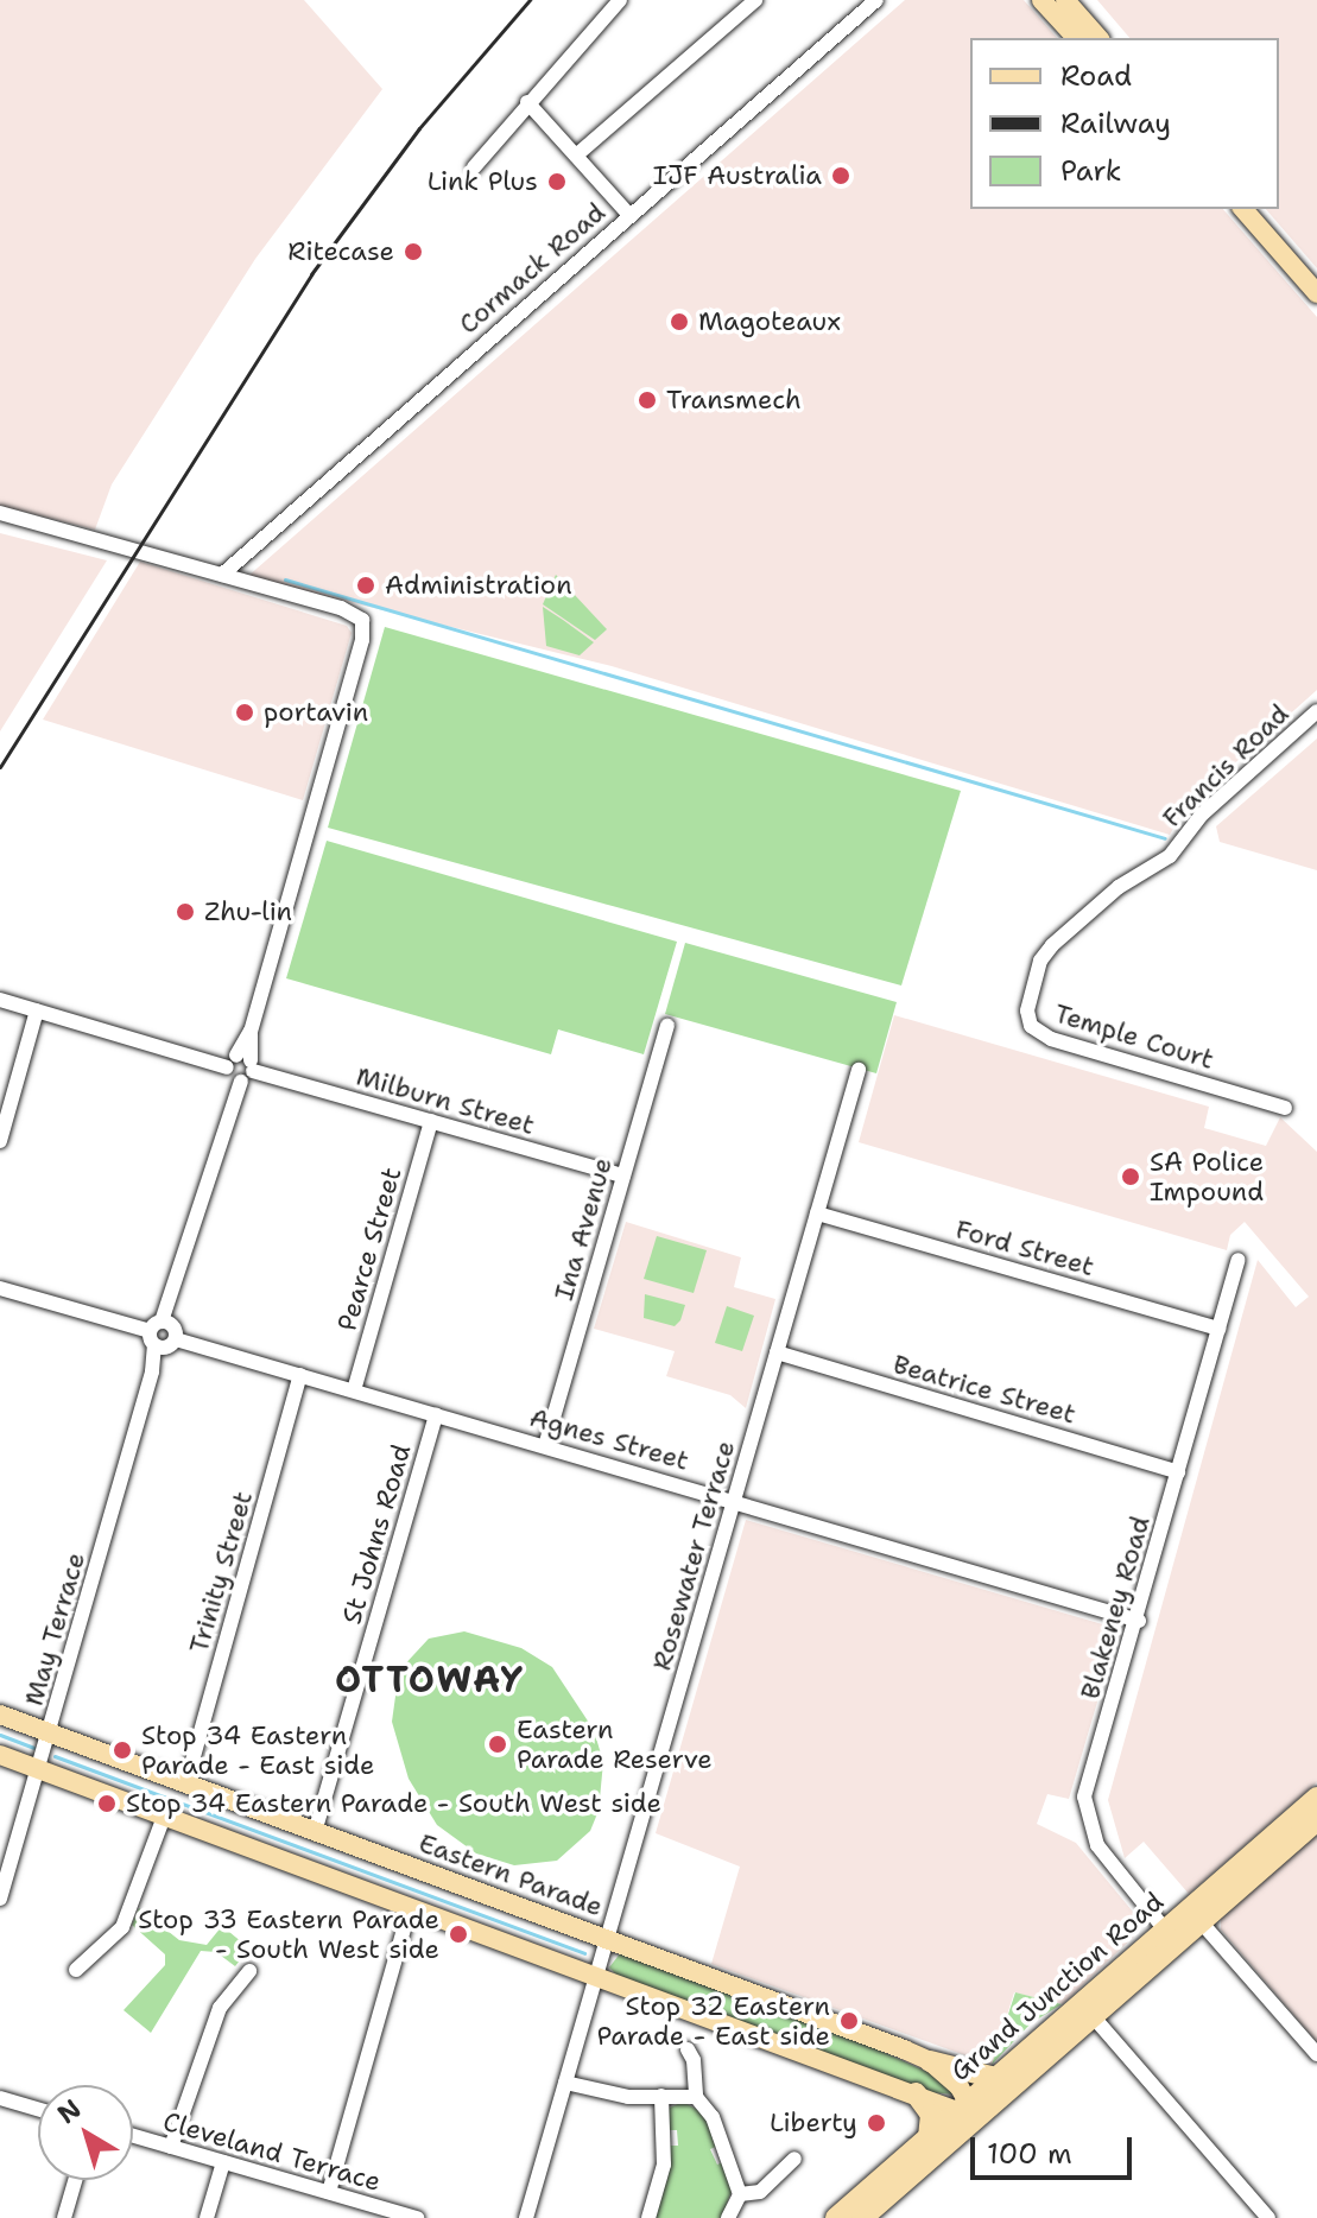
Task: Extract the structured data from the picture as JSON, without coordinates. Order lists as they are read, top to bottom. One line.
{"streets":{"highway":["Grand Junction Road"],"main road":["Eastern Parade"],"street":["Cormack Road","Francis Road","Temple Court","Milburn Street","Ina Avenue","Ford Street","Pearce Street","Beatrice Street","Agnes Street","St Johns Road","Rosewater Terrace","Trinity Street","Blakeney Road","May Terrace","Cleveland Terrace"]},"crossings":[["Cormack Road","May Terrace"],["Francis Road","Temple Court"],["Milburn Street","Ina Avenue"],["Milburn Street","Pearce Street"],["Milburn Street","May Terrace"],["Ina Avenue","Agnes Street"],["Ford Street","Rosewater Terrace"],["Ford Street","Blakeney Road"],["Pearce Street","Agnes Street"],["Beatrice Street","Rosewater Terrace"],["Beatrice Street","Blakeney Road"],["Agnes Street","St Johns Road"],["Agnes Street","Rosewater Terrace"],["Agnes Street","Trinity Street"],["Agnes Street","Blakeney Road"],["Agnes Street","May Terrace"],["St Johns Road","Eastern Parade"],["Rosewater Terrace","Eastern Parade"],["Trinity Street","Eastern Parade"],["Blakeney Road","Grand Junction Road"],["May Terrace","Eastern Parade"],["Eastern Parade","Grand Junction Road"]],"districts":["OTTOWAY"],"places":["IJF Australia","Link Plus","Ritecase","Magoteaux","Transmech","Administration","portavin","Zhu-lin","SA Police Impound","Eastern Parade Reserve","Stop 34 Eastern Parade - East side","Stop 34 Eastern Parade - South West side","Stop 33 Eastern Parade - South West side","Stop 32 Eastern Parade - East side","Liberty"],"legend":["Road","Railway","Park"],"scale_bar":"100 m","north":"top left"}
